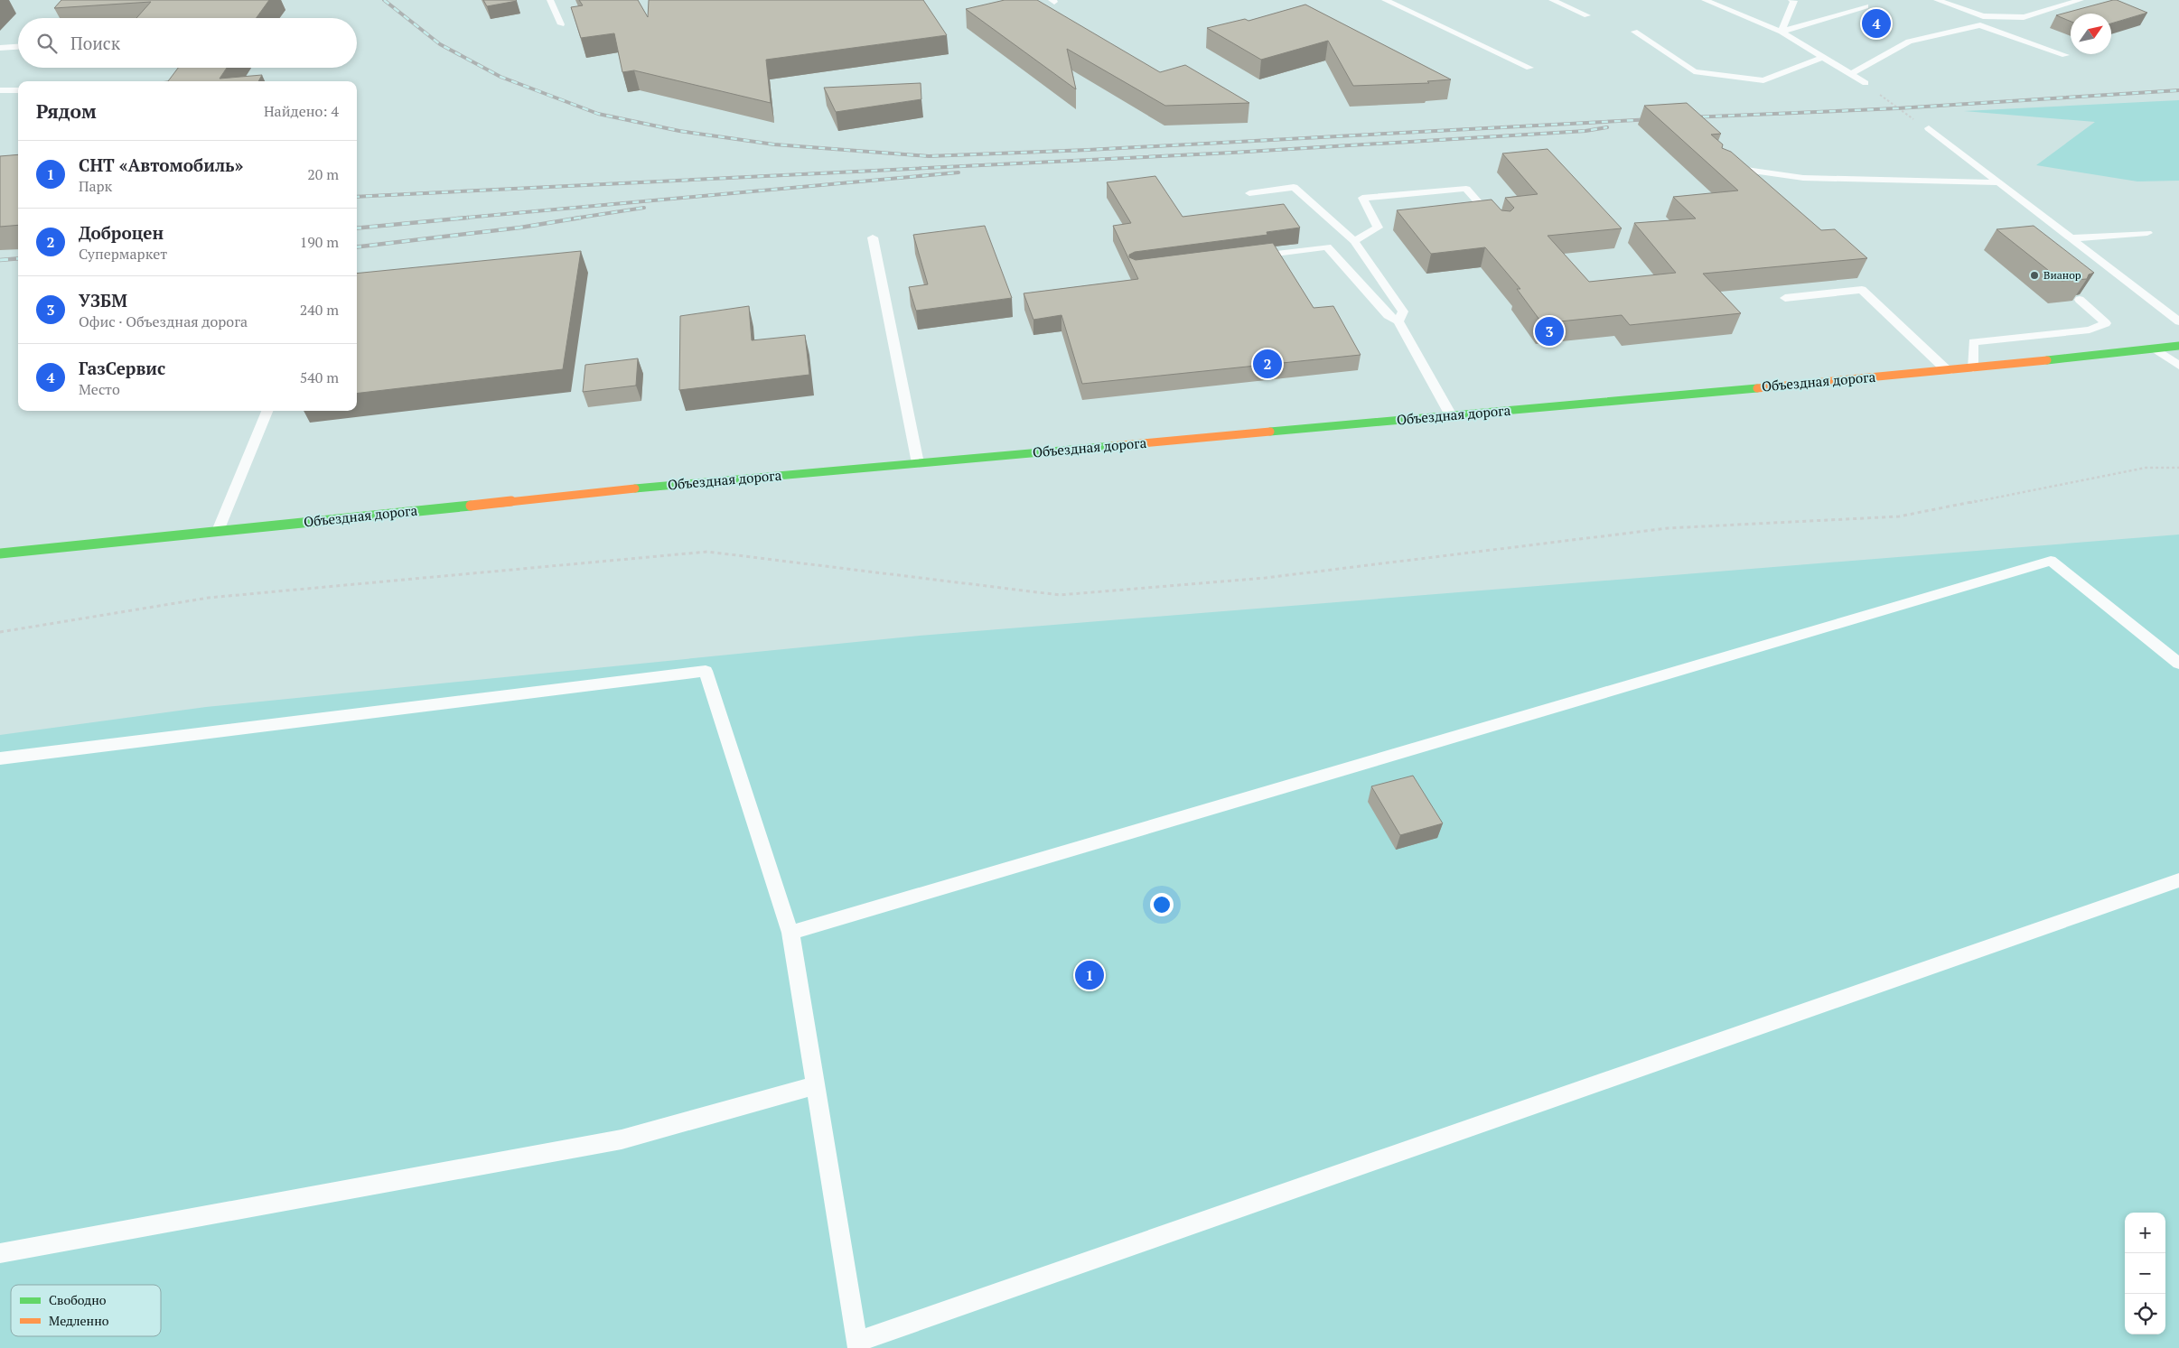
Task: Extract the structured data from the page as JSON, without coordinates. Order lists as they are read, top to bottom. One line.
{"streets":{"main road":["Объездная дорога"]},"places":["Вианор"],"legend":["Свободно","Медленно"],"north":"top right","page":{"pins":["4","3","2","1"],"search":"Поиск","heading":["Рядом","Найдено: 4"],"list":[{"mark":"1","name":"СНТ «Автомобиль»","note":"Парк","value":"20 m"},{"mark":"2","name":"Доброцен","note":"Супермаркет","value":"190 m"},{"mark":"3","name":"УЗБМ","note":"Офис · Объездная дорога","value":"240 m"},{"mark":"4","name":"ГазСервис","note":"Место","value":"540 m"}],"map_buttons":["+","−"]}}
